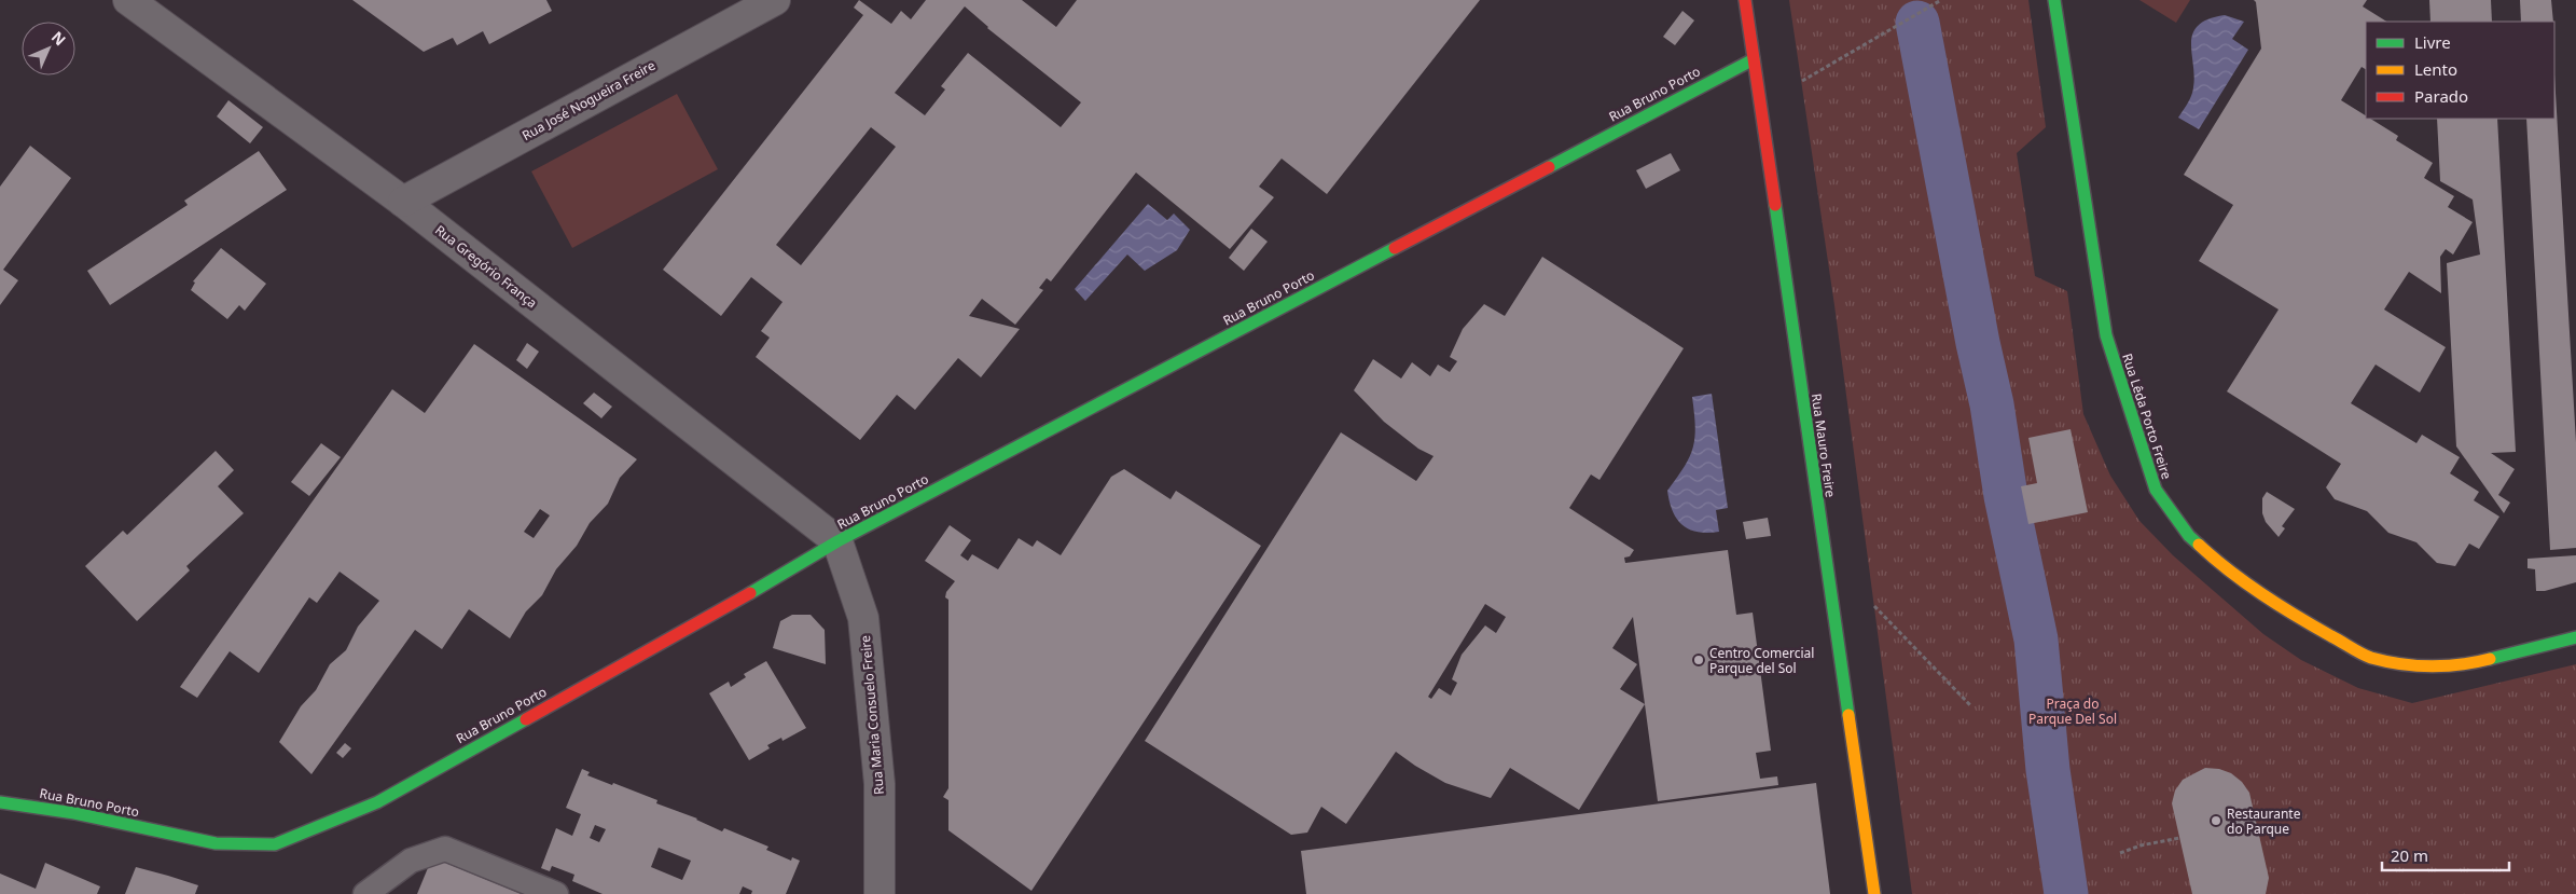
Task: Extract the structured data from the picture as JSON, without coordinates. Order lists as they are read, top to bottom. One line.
{"streets":{"street":["Rua Bruno Porto","Rua José Nogueira Freire","Rua Gregório França","Rua Lêda Porto Freire","Rua Mauro Freire","Rua Maria Consuelo Freire"]},"crossings":[["Rua Bruno Porto","Rua Gregório França"],["Rua Bruno Porto","Rua Mauro Freire"],["Rua Bruno Porto","Rua Maria Consuelo Freire"],["Rua José Nogueira Freire","Rua Gregório França"],["Rua Gregório França","Rua Maria Consuelo Freire"]],"parks":["Praça do Parque Del Sol"],"places":["Centro Comercial Parque del Sol","Restaurante do Parque"],"legend":["Livre","Lento","Parado"],"scale_bar":"20 m","north":"top right"}
